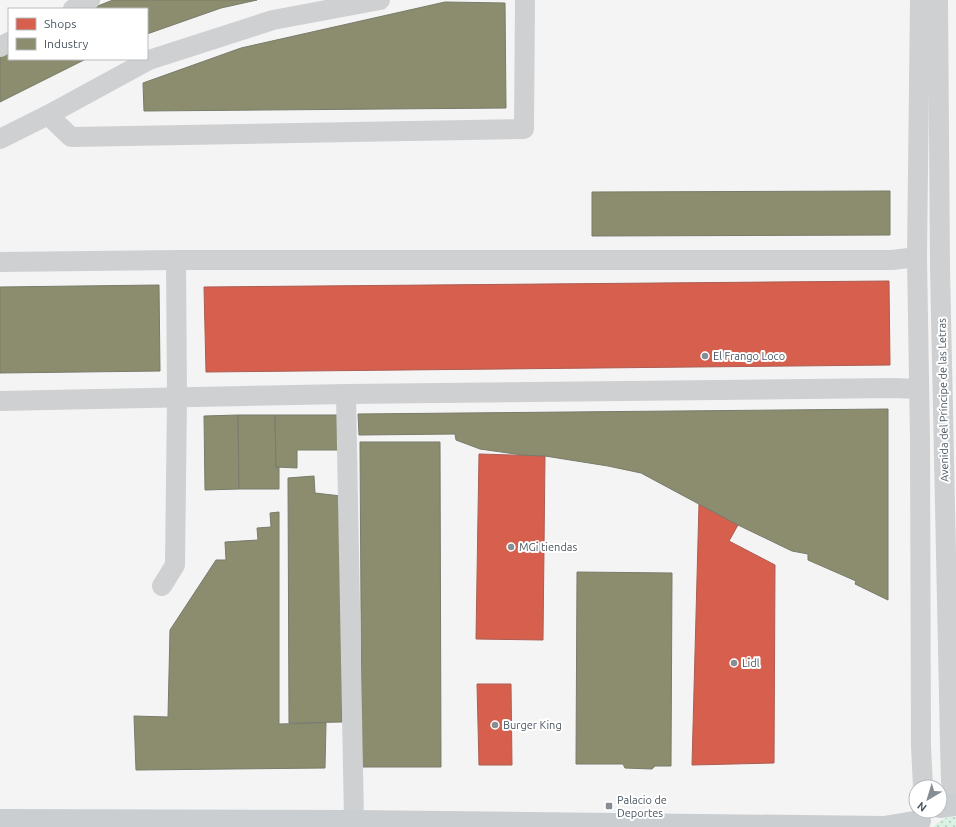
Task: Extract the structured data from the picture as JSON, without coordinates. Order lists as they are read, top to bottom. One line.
{"streets":{"street":["Avenida del Príncipe de las Letras"]},"places":{"other":["El Frango Loco","MGi tiendas","Lidl","Burger King"],"transit":["Palacio de Deportes"]},"legend":["Shops","Industry"],"north":"bottom left"}
